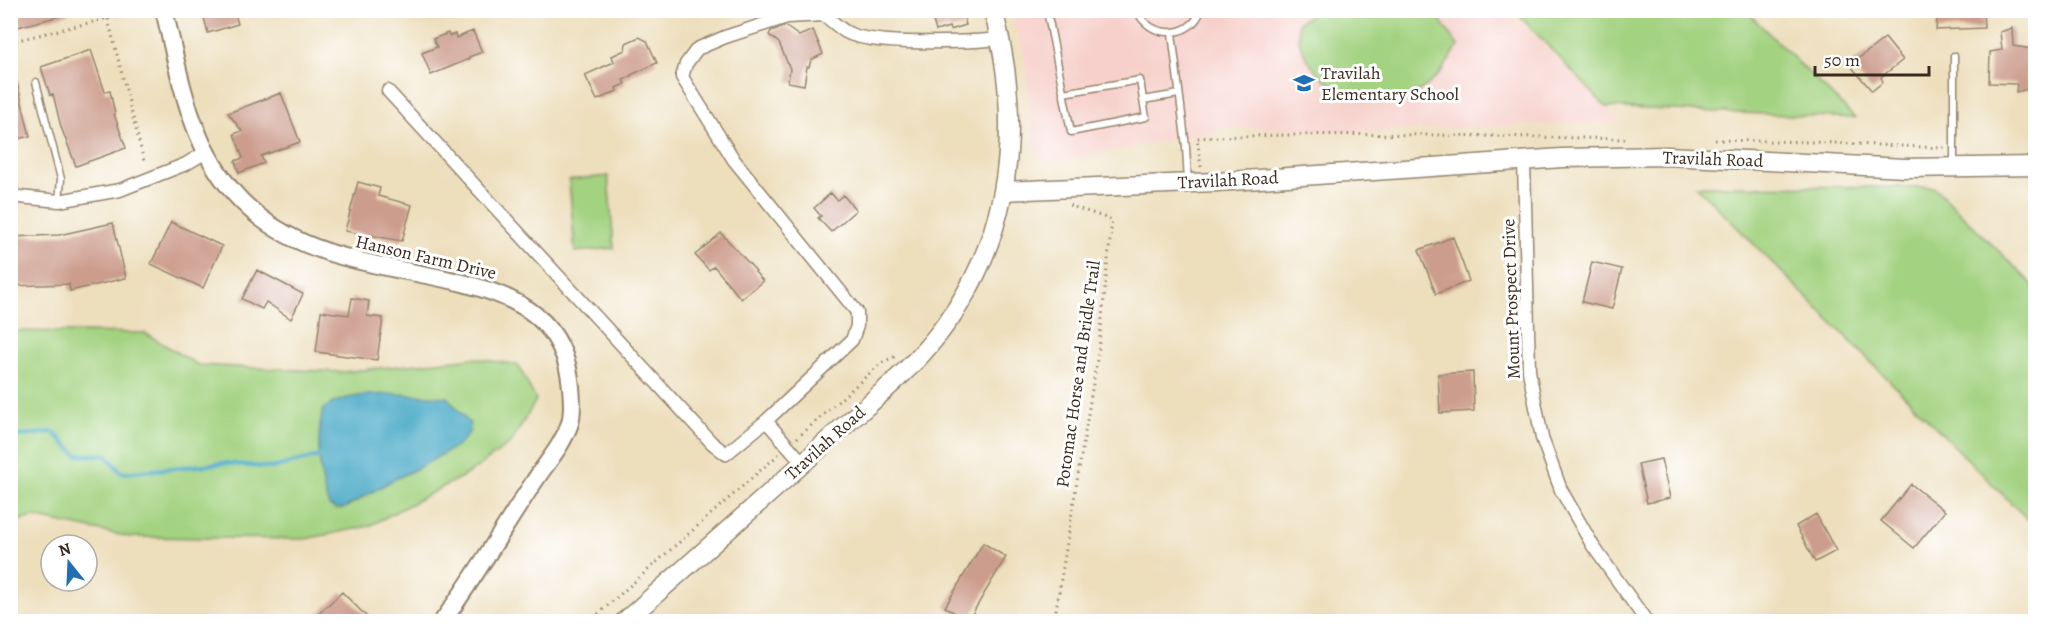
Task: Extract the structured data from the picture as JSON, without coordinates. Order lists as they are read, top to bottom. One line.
{"streets":{"main road":["Travilah Road"],"street":["Hanson Farm Drive","Mount Prospect Drive"],"path":["Potomac Horse and Bridle Trail"]},"crossings":[["Travilah Road","Mount Prospect Drive"]],"places":{"school or university":["Travilah Elementary School"]},"scale_bar":"50 m","north":"top"}
